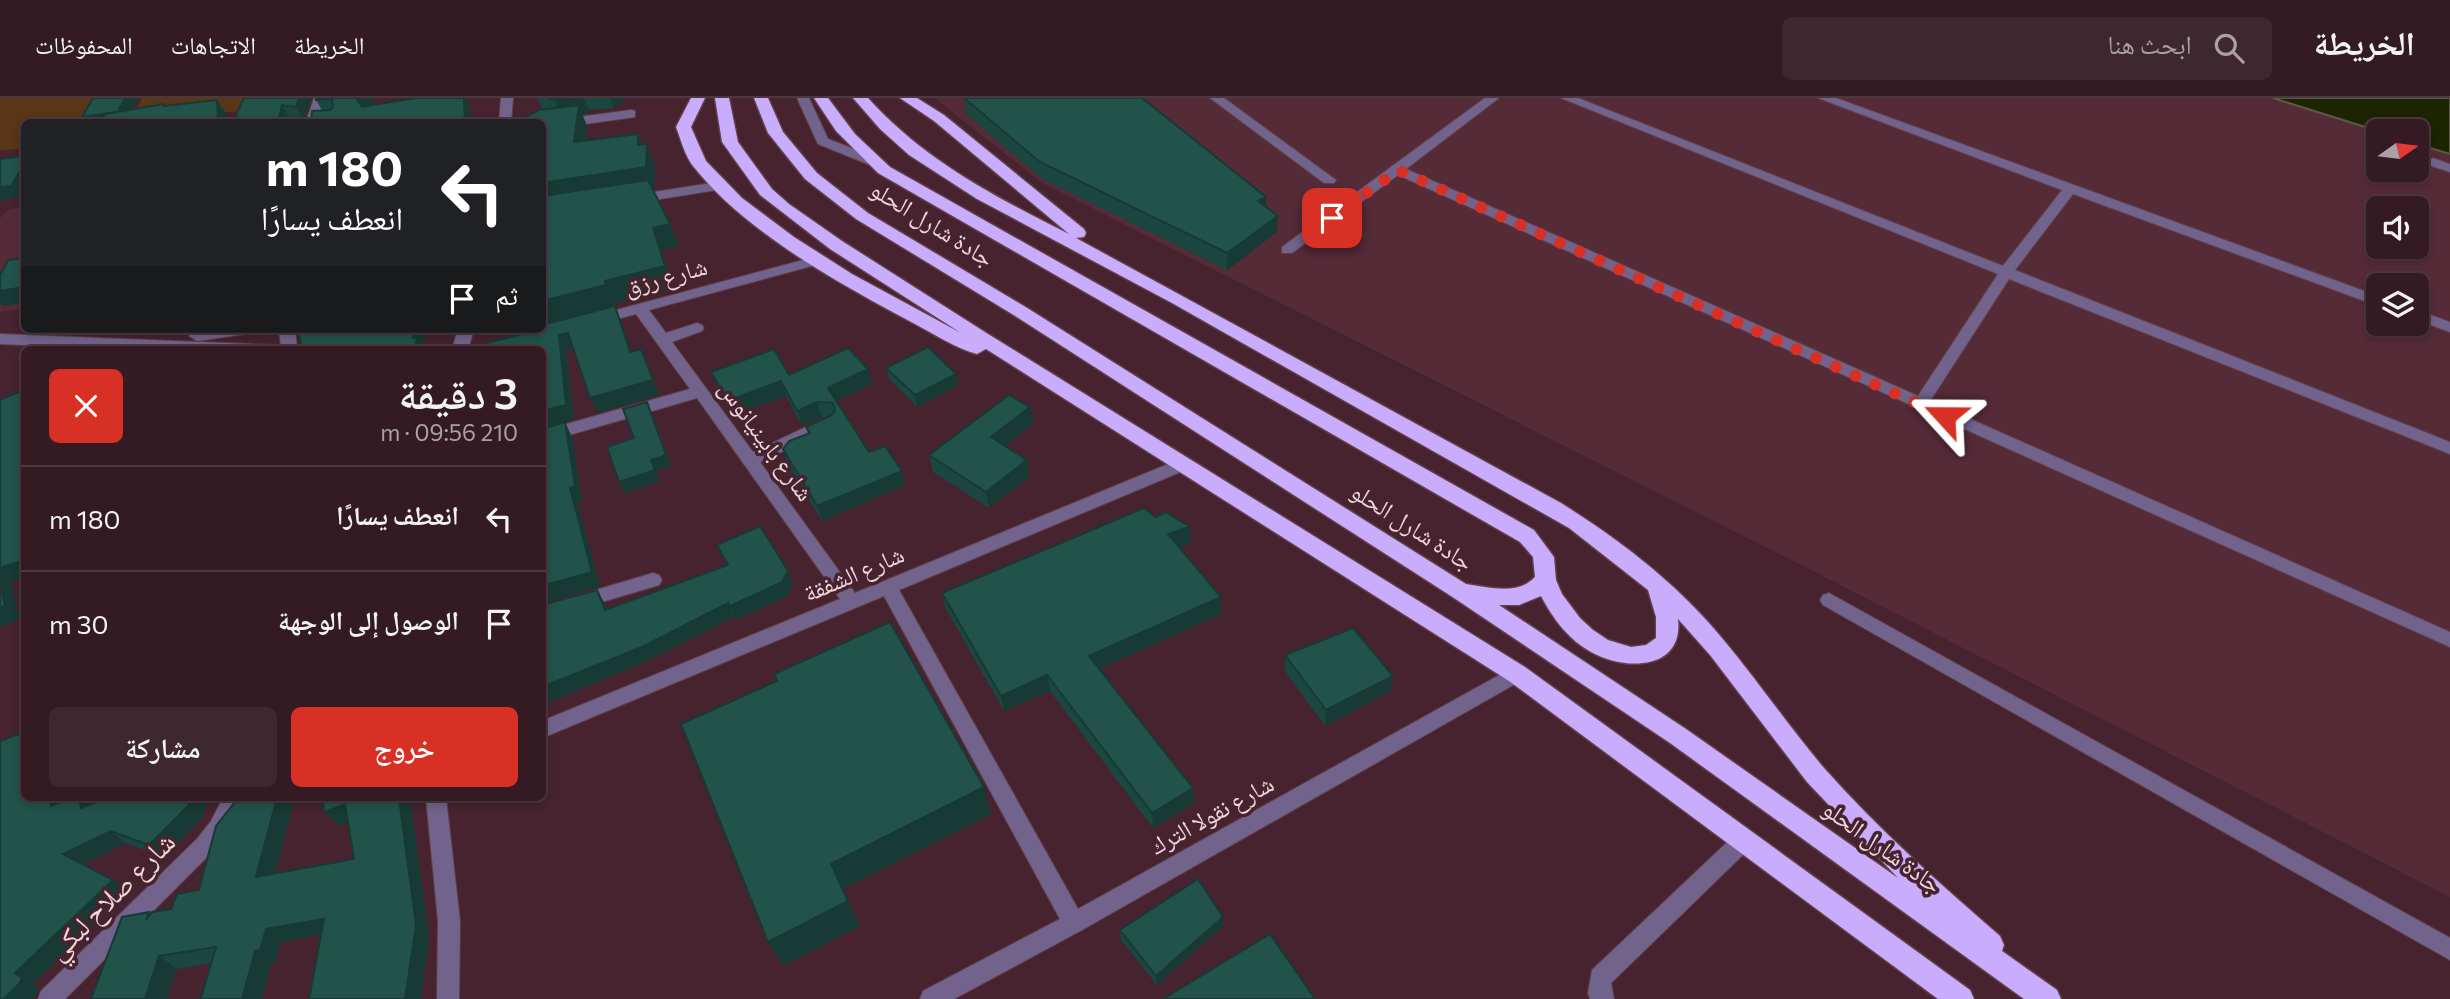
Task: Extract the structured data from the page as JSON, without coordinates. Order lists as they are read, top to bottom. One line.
{"streets":{"highway":["جادة شارل الحلو"],"street":["شارع رزق","شارع بابينيانوس","شارع الشفقة","شارع نقولا الترك","شارع صلاح لبكي"]},"crossings":[["شارع رزق","شارع بابينيانوس"],["شارع بابينيانوس","شارع الشفقة"]],"north":"right","page":{"header":"الخريطة","search":"ابحث هنا","nav":["الخريطة","الاتجاهات","المحفوظات"],"turn":["180 m","انعطف يسارًا"],"then":"ثم","heading":["3 دقيقة","210 m · 09:56"],"list":[{"name":"انعطف يسارًا","value":"180 m"},{"name":"الوصول إلى الوجهة","value":"30 m"}],"buttons":["خروج","مشاركة"]}}
